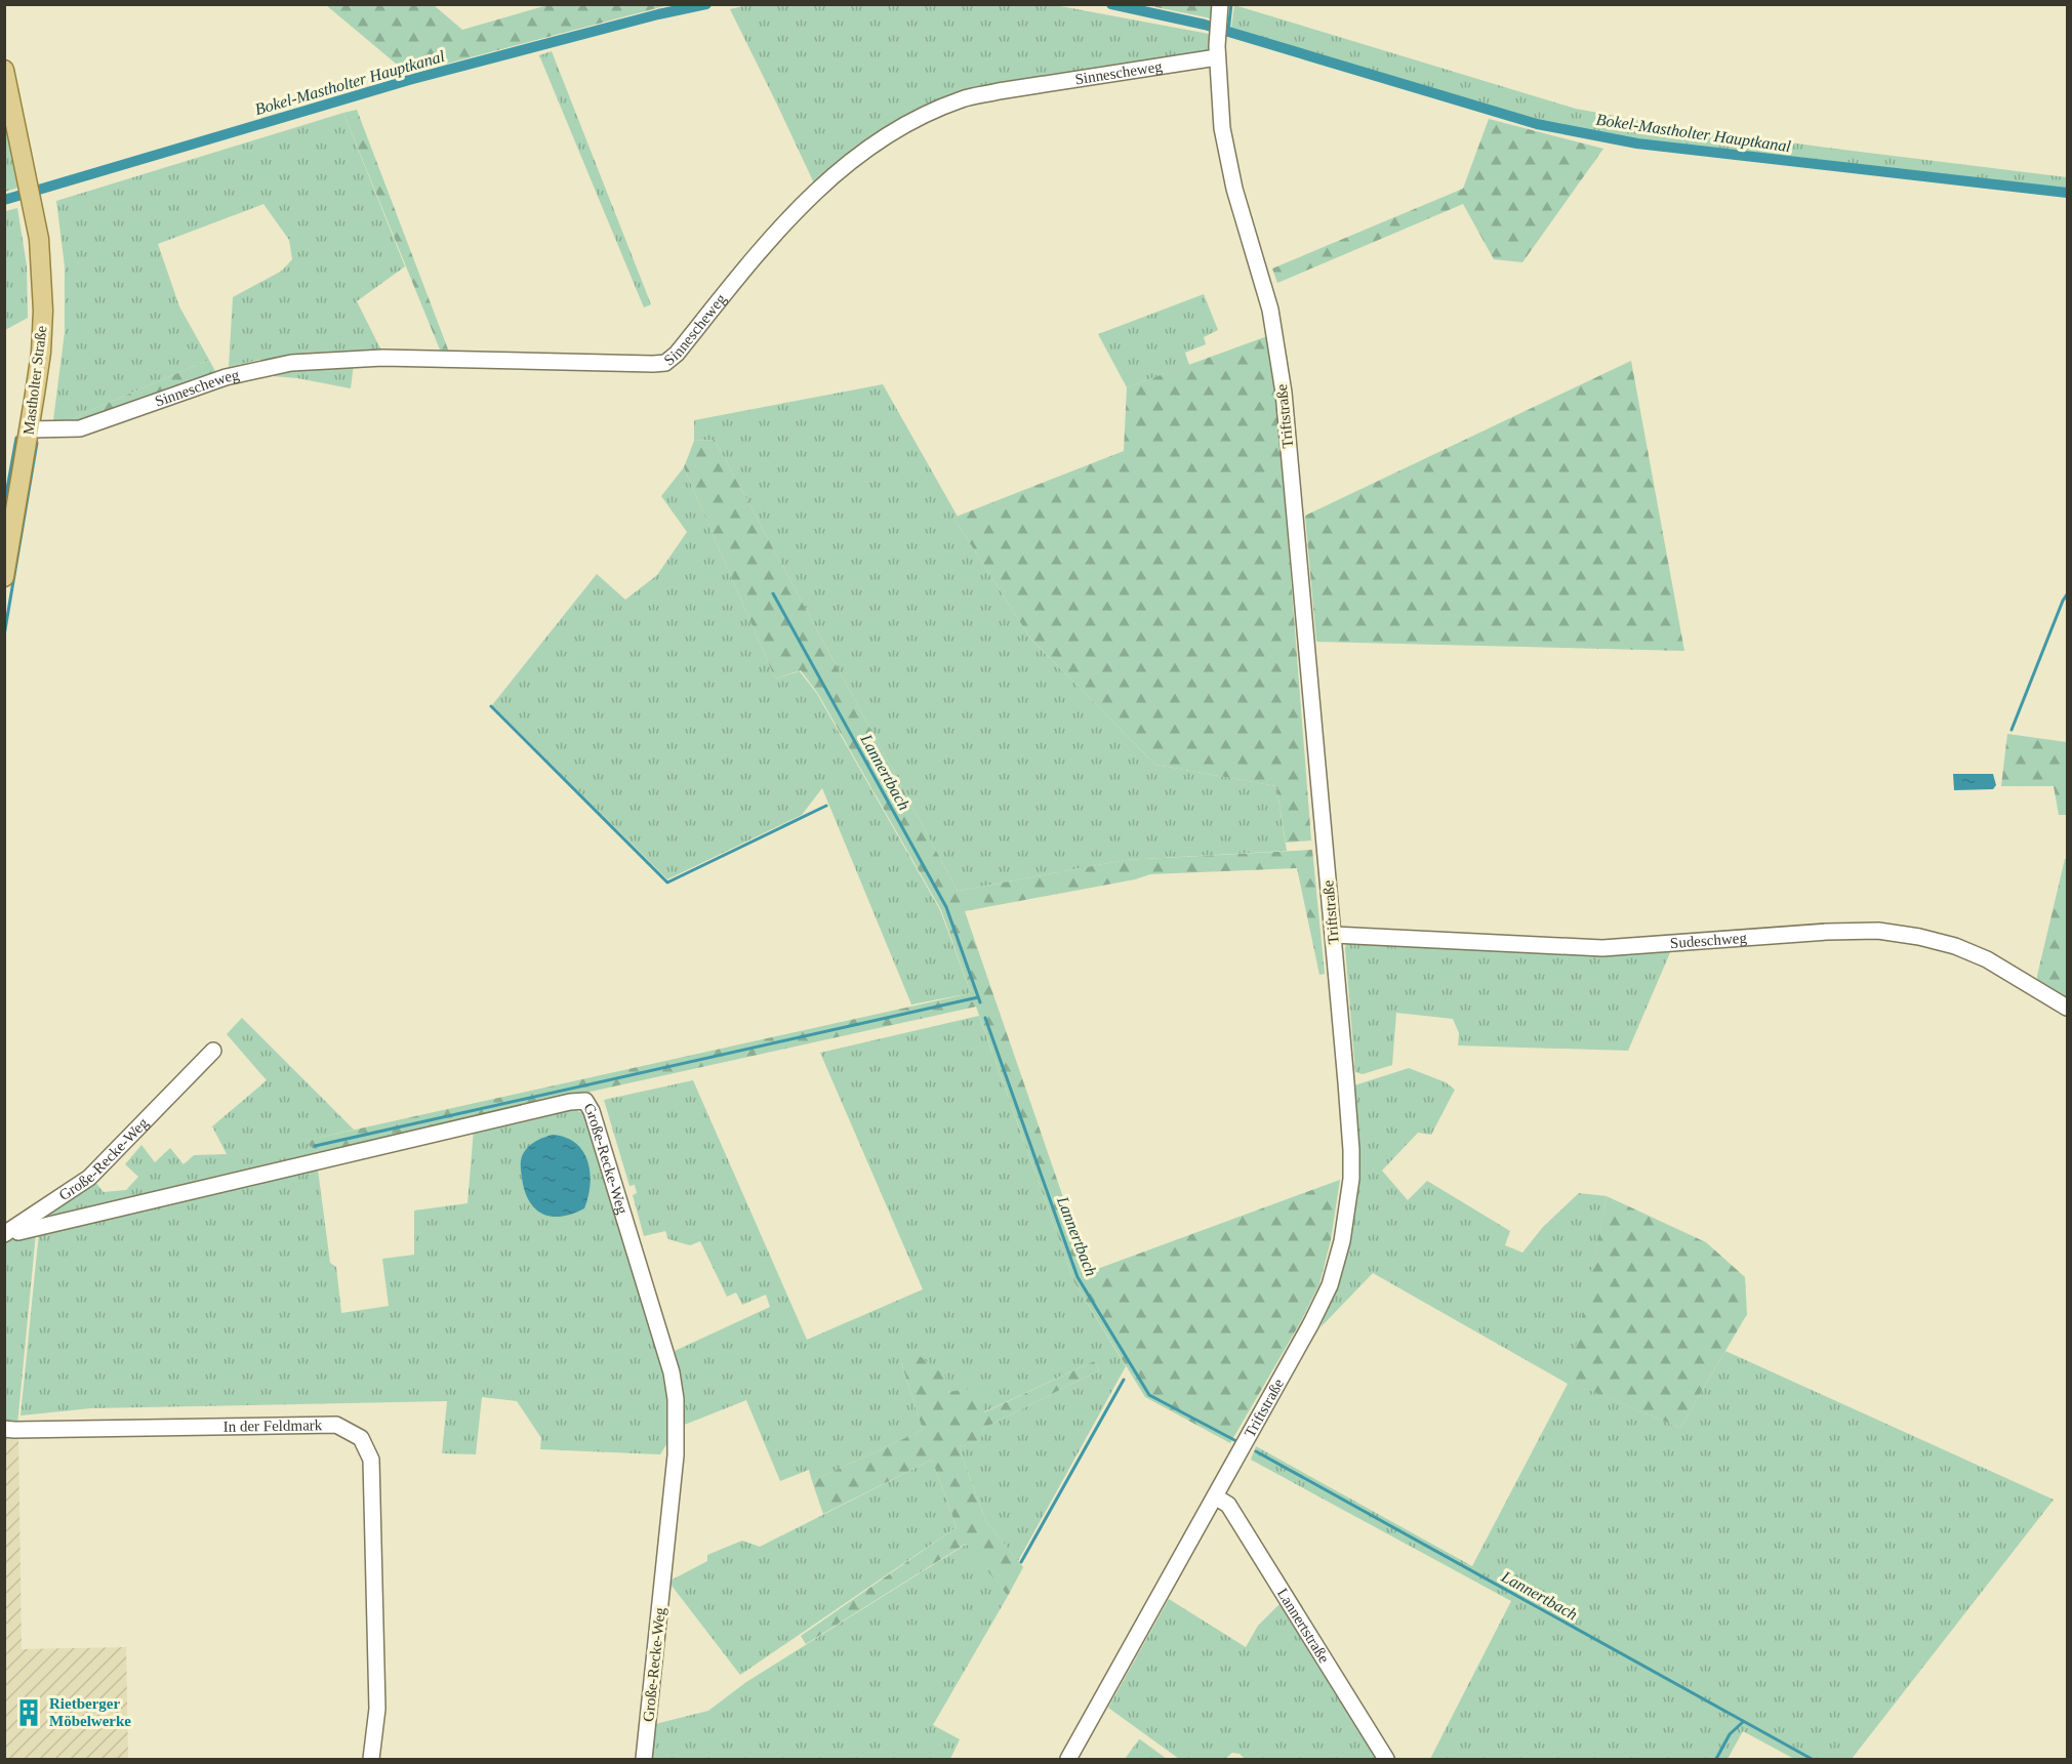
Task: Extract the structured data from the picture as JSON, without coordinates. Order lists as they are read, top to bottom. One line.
{"streets":{"main road":["Mastholter Straße"],"street":["Sinnescheweg","Triftstraße","Sudeschweg","Große-Recke-Weg","In der Feldmark","Lannertstraße"]},"crossings":[["Sinnescheweg","Mastholter Straße"],["Sinnescheweg","Triftstraße"],["Triftstraße","Sudeschweg"],["Triftstraße","Lannertstraße"]],"water":["Bokel-Mastholter Hauptkanal","Lannertbach"],"places":{"building":["Rietberger Möbelwerke"]}}
